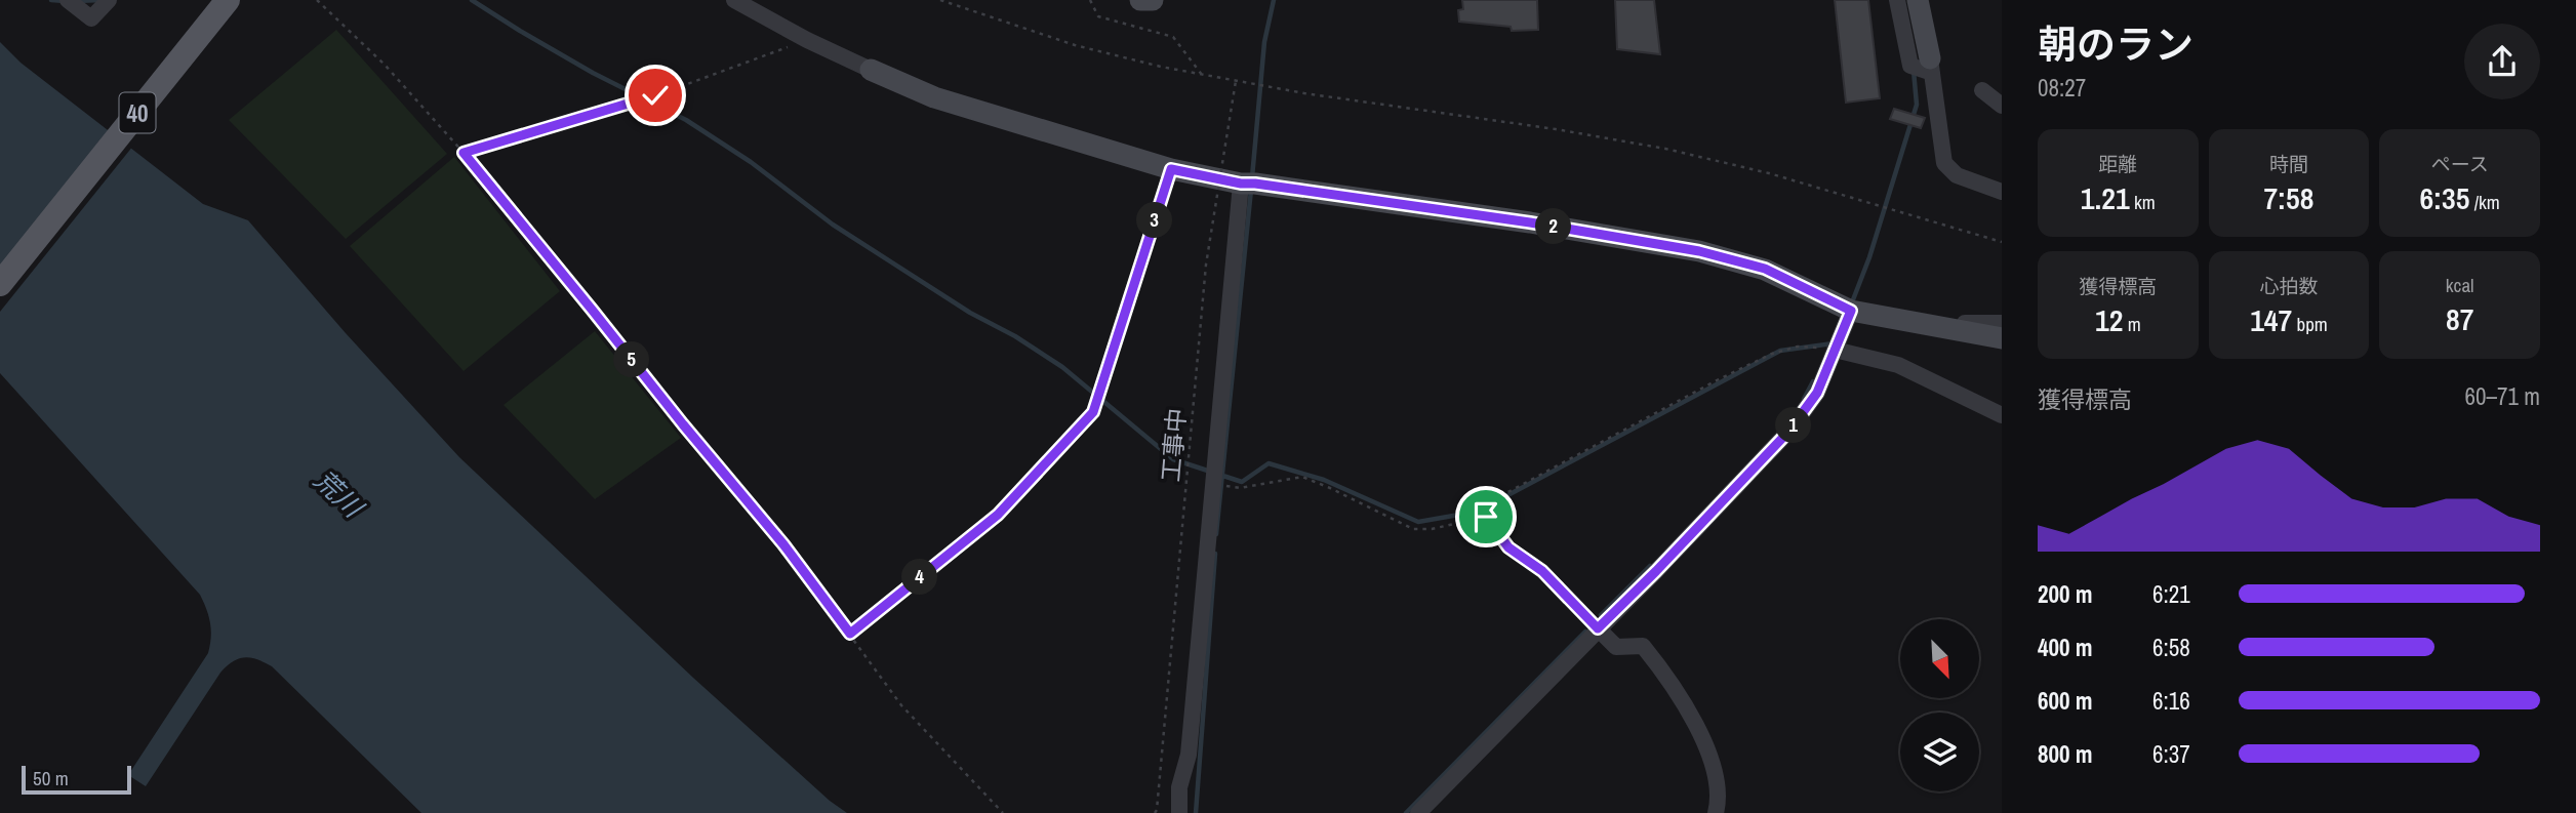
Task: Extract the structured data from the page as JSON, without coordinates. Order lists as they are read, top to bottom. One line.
{"streets":{"main road":["40"],"path":["工事中"]},"water":["荒川"],"scale_bar":"50 m","north":"bottom right","page":{"heading":["朝のラン","08:27"],"stats":[["距離","1.21 km"],["時間","7:58"],["ペース","6:35 /km"],["獲得標高","12 m"],["心拍数","147 bpm"],["kcal","87"]],"pins":["3","2","5","1","4"],"chart":["獲得標高","60–71 m"],"list":[{"name":"200 m","note":"6:21"},{"name":"400 m","note":"6:58"},{"name":"600 m","note":"6:16"},{"name":"800 m","note":"6:37"}],"scale":"50 m"}}
